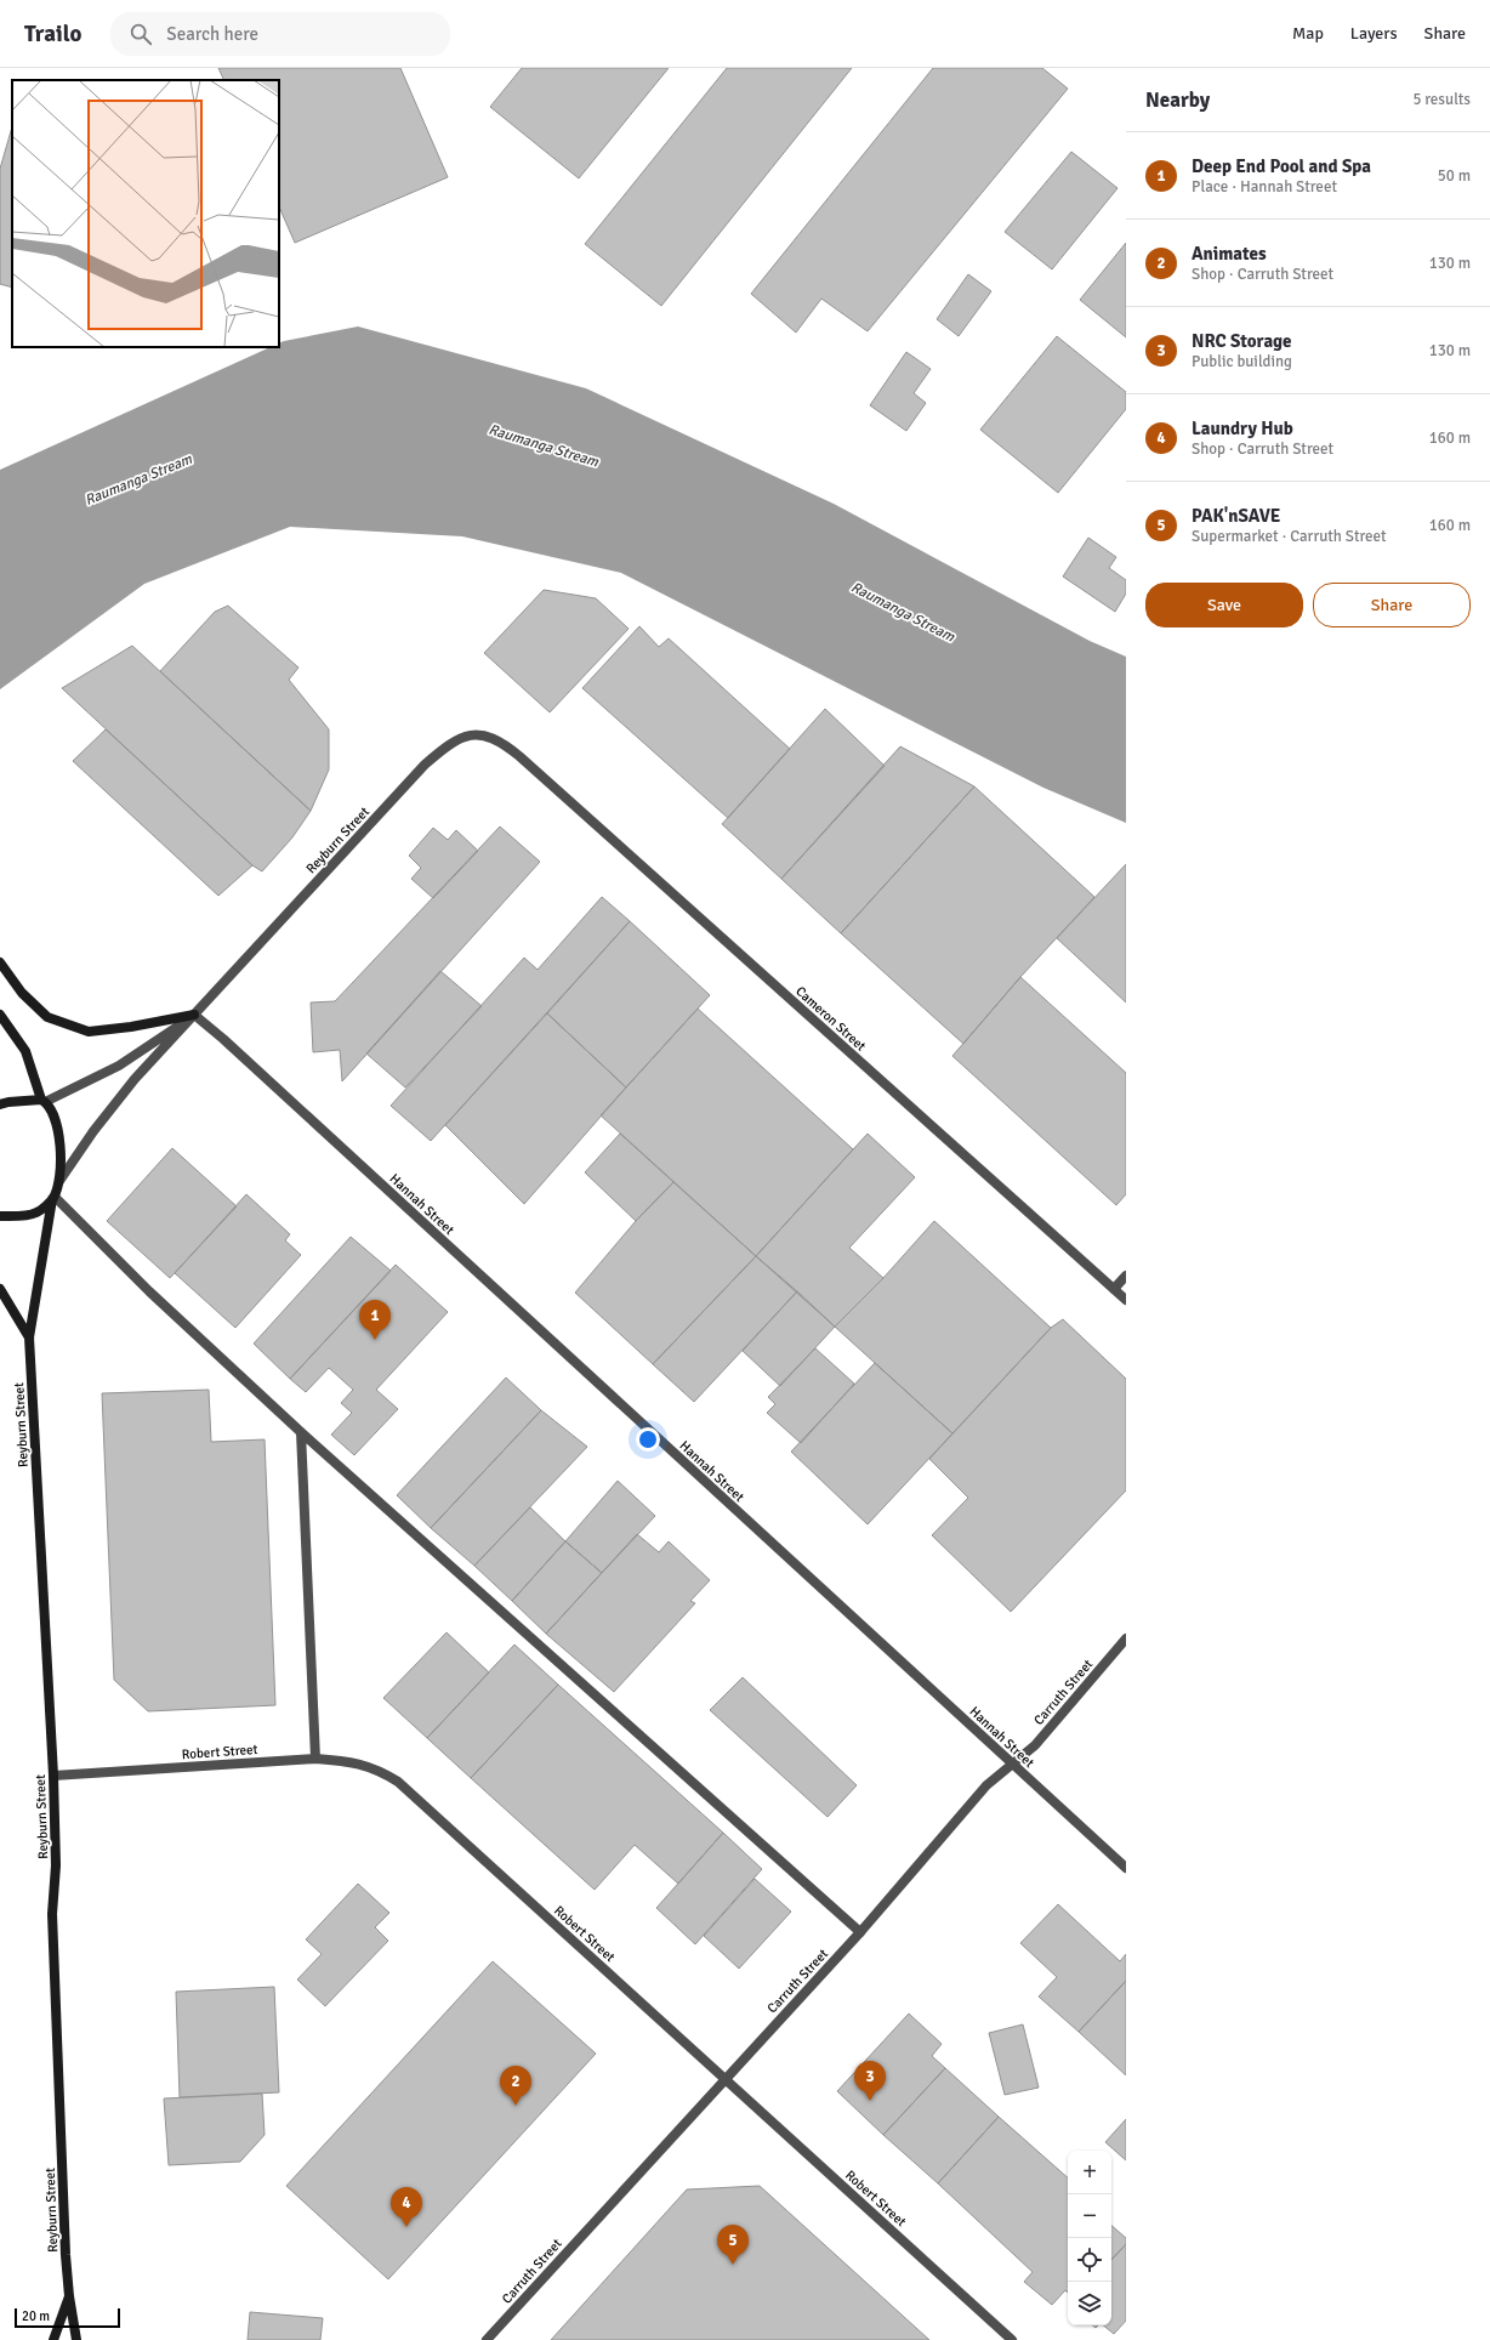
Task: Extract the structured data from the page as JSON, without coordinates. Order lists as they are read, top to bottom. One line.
{"streets":{"main road":["Reyburn Street"],"street":["Cameron Street","Hannah Street","Carruth Street","Robert Street"]},"crossings":[["Reyburn Street","Cameron Street"],["Reyburn Street","Hannah Street"],["Reyburn Street","Robert Street"],["Hannah Street","Carruth Street"],["Carruth Street","Robert Street"]],"water":["Raumanga Stream"],"scale_bar":"20 m","page":{"header":"Trailo","search":"Search here","nav":["Map","Layers","Share"],"heading":["Nearby","5 results"],"list":[{"mark":"1","name":"Deep End Pool and Spa","note":"Place · Hannah Street","value":"50 m"},{"mark":"2","name":"Animates","note":"Shop · Carruth Street","value":"130 m"},{"mark":"3","name":"NRC Storage","note":"Public building","value":"130 m"},{"mark":"4","name":"Laundry Hub","note":"Shop · Carruth Street","value":"160 m"},{"mark":"5","name":"PAK'nSAVE","note":"Supermarket · Carruth Street","value":"160 m"}],"buttons":["Save","Share"],"pins":["1","3","2","4","5"],"map_buttons":["+","−"],"scale":"20 m"}}
